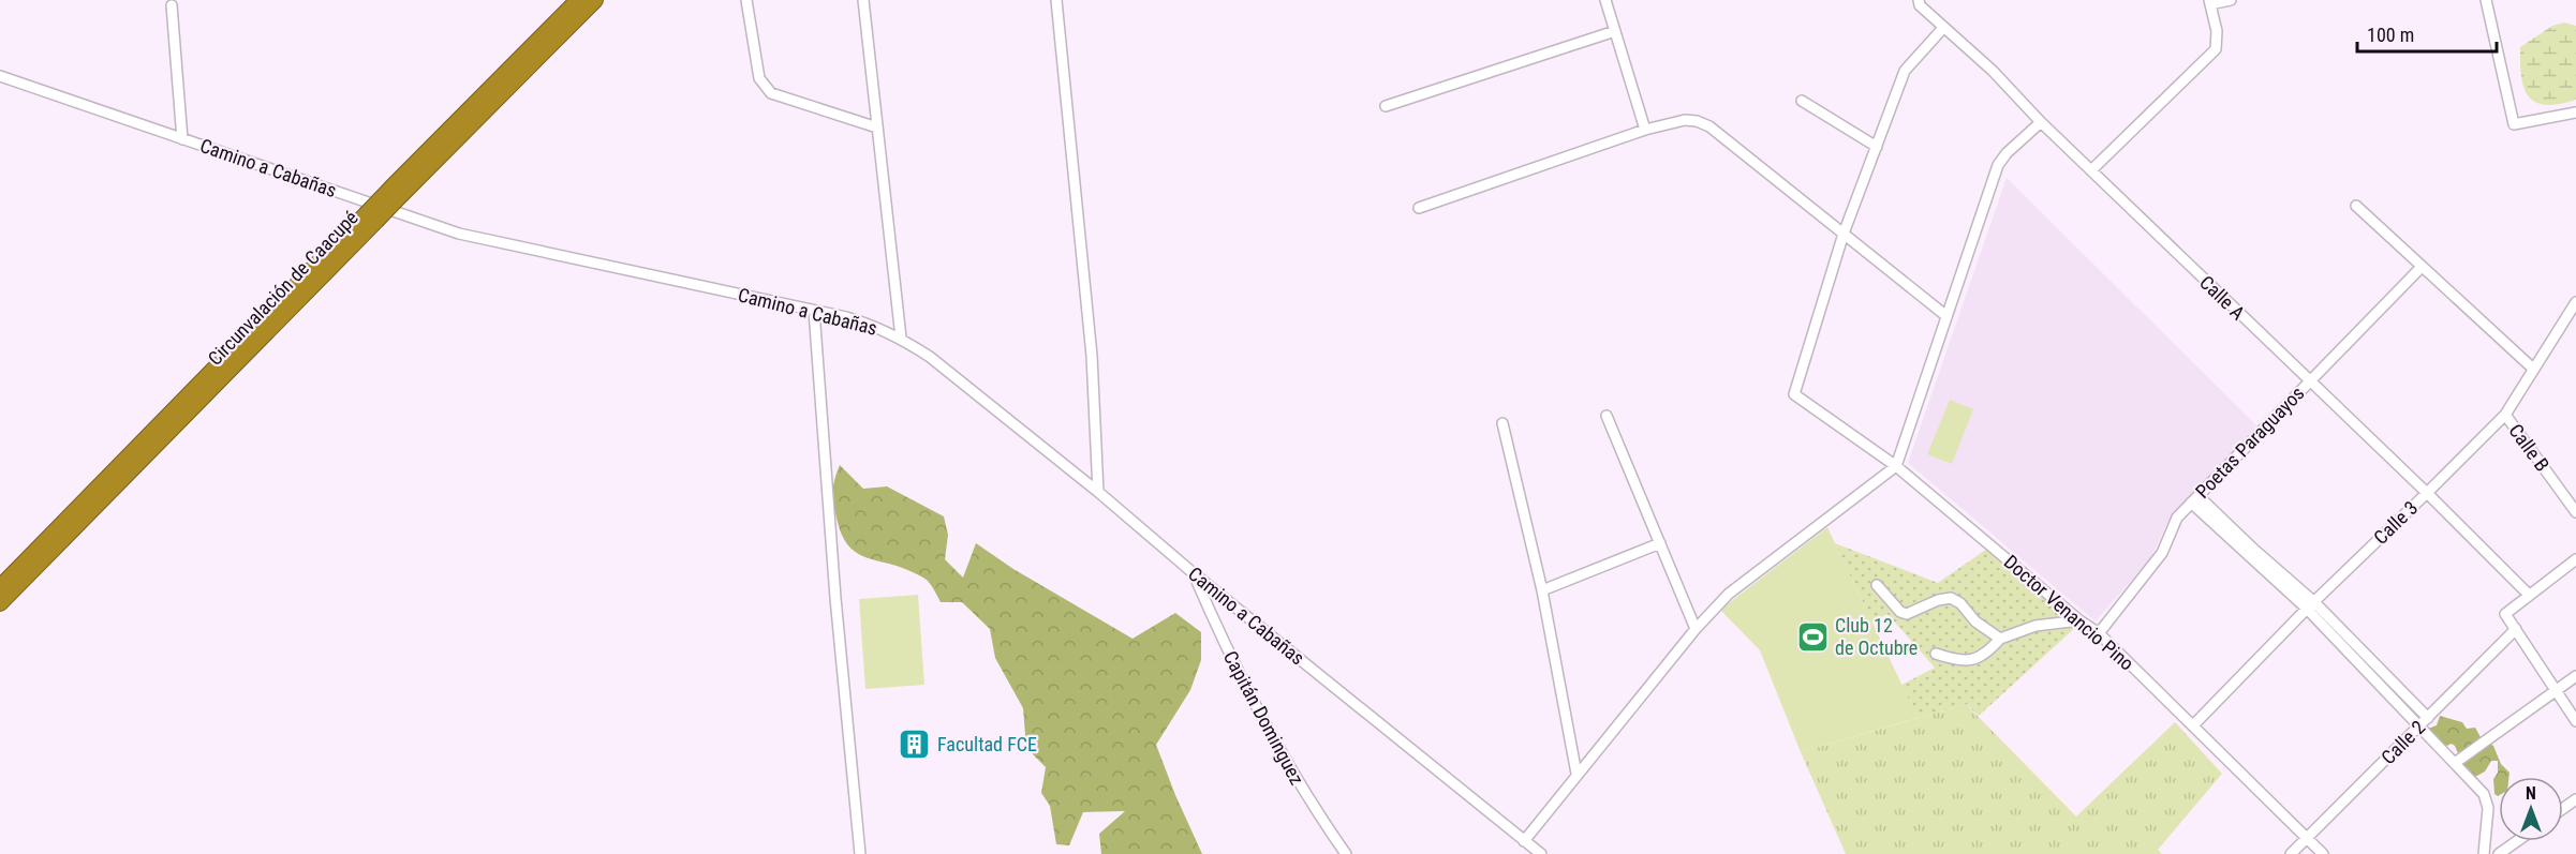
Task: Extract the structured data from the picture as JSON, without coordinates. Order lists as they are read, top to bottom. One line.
{"streets":{"highway":["Circunvalación de Caacupé"],"street":["Camino a Cabañas","Calle A","Poetas Paraguayos","Calle B","Calle 3","Doctor Venancio Pino","Capitán Dominguez","Calle 2"]},"crossings":[["Camino a Cabañas","Capitán Dominguez"],["Calle A","Poetas Paraguayos"],["Calle A","Calle 3"],["Poetas Paraguayos","Doctor Venancio Pino"],["Calle B","Calle 3"],["Calle 3","Doctor Venancio Pino"],["Doctor Venancio Pino","Calle 2"]],"places":{"sports":["Club 12 de Octubre"],"building":["Facultad FCE"]},"scale_bar":"100 m","north":"top"}
